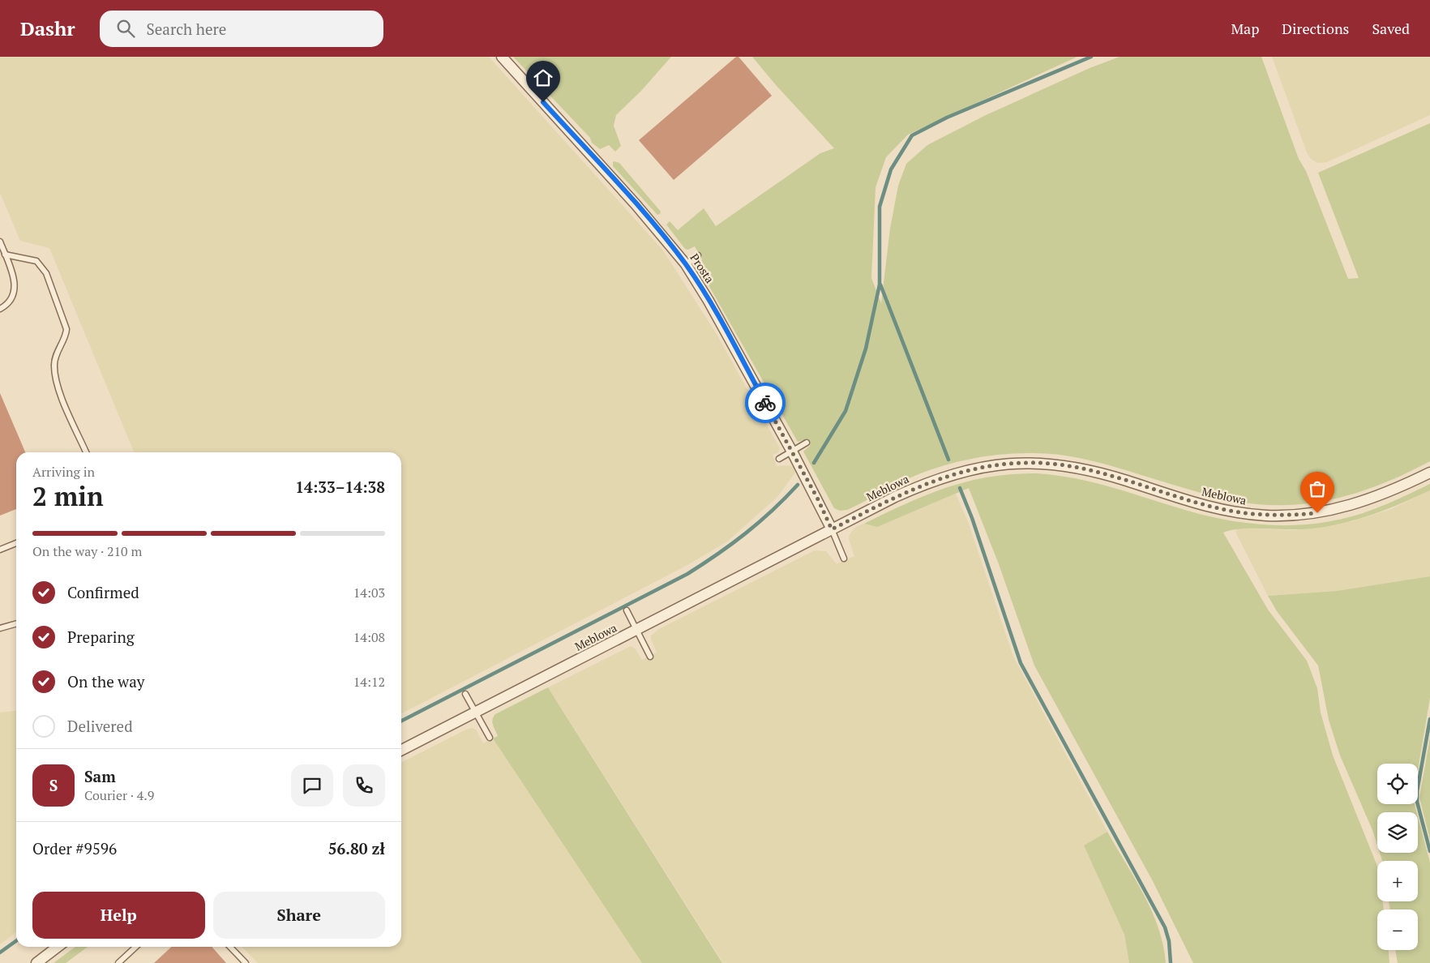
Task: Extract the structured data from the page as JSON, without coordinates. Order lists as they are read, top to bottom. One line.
{"streets":{"street":["Prosta","Meblowa"]},"crossings":[["Prosta","Meblowa"]],"page":{"header":"Dashr","search":"Search here","nav":["Map","Directions","Saved"],"heading":["2 min","Arriving in","14:33–14:38"],"panel":["Sam","Courier · 4.9","Order #9596","56.80 zł"],"bar":"On the way · 210 m","list":[["Confirmed","14:03"],["Preparing","14:08"],["On the way","14:12"],"Delivered"],"map_buttons":["+","−"],"round":"S","buttons":["Help","Share"]}}
